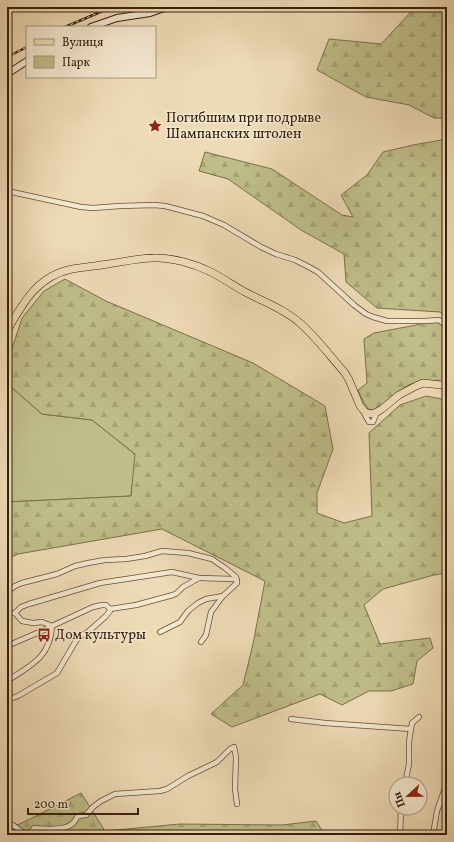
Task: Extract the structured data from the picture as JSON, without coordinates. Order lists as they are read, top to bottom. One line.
{"places":{"place":["Погибшим при подрыве Шампанских штолен"],"bus stop":["Дом культуры"]},"legend":["Вулиця","Парк"],"scale_bar":"200 m","north":"left"}
